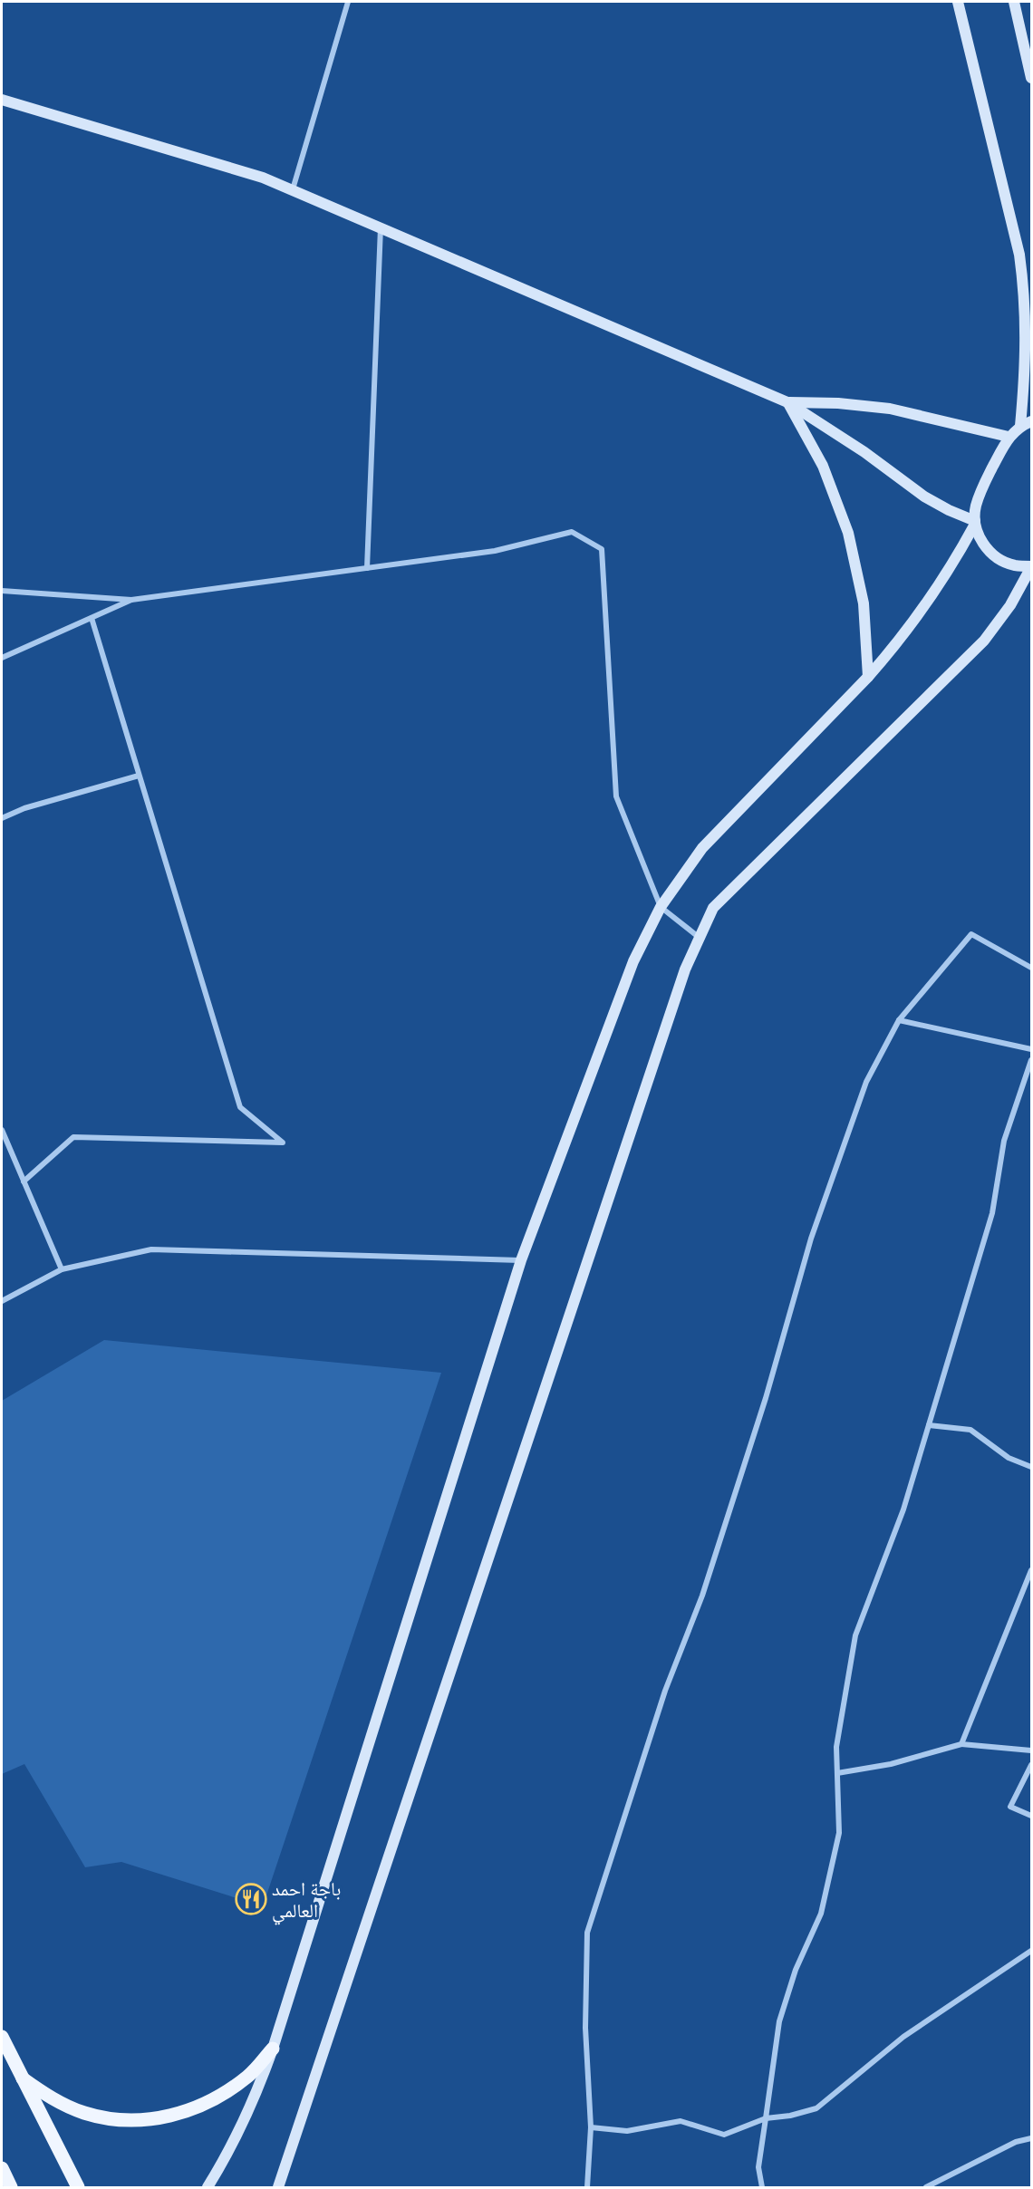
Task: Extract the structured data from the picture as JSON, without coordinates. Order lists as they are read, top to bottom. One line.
{"places":{"restaurant":["باجة احمد العالمي"]}}
